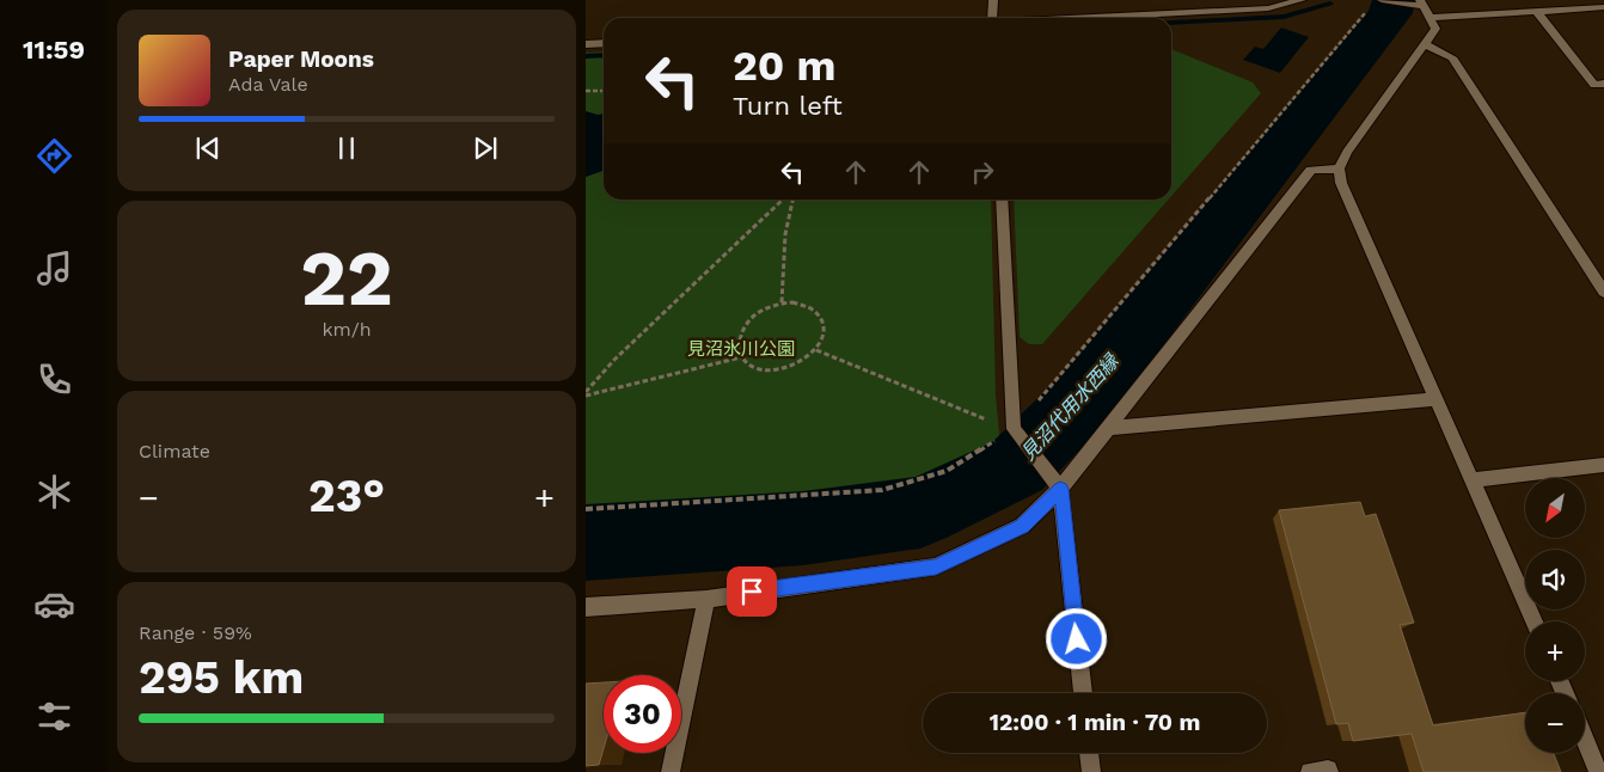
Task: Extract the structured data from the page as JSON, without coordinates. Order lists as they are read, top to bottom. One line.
{"water":["見沼代用水西縁"],"parks":["見沼氷川公園"],"north":"bottom left","page":{"tabs":"11:59","turn":["20 m","Turn left"],"song":["Paper Moons","Ada Vale"],"tile":[["22","km/h"],"Climate",["Range · 59%","295 km"]],"heat":["−","23°","+"],"map_buttons":["+","−"],"limit":"30","trip":"12:00 · 1 min · 70 m"}}
